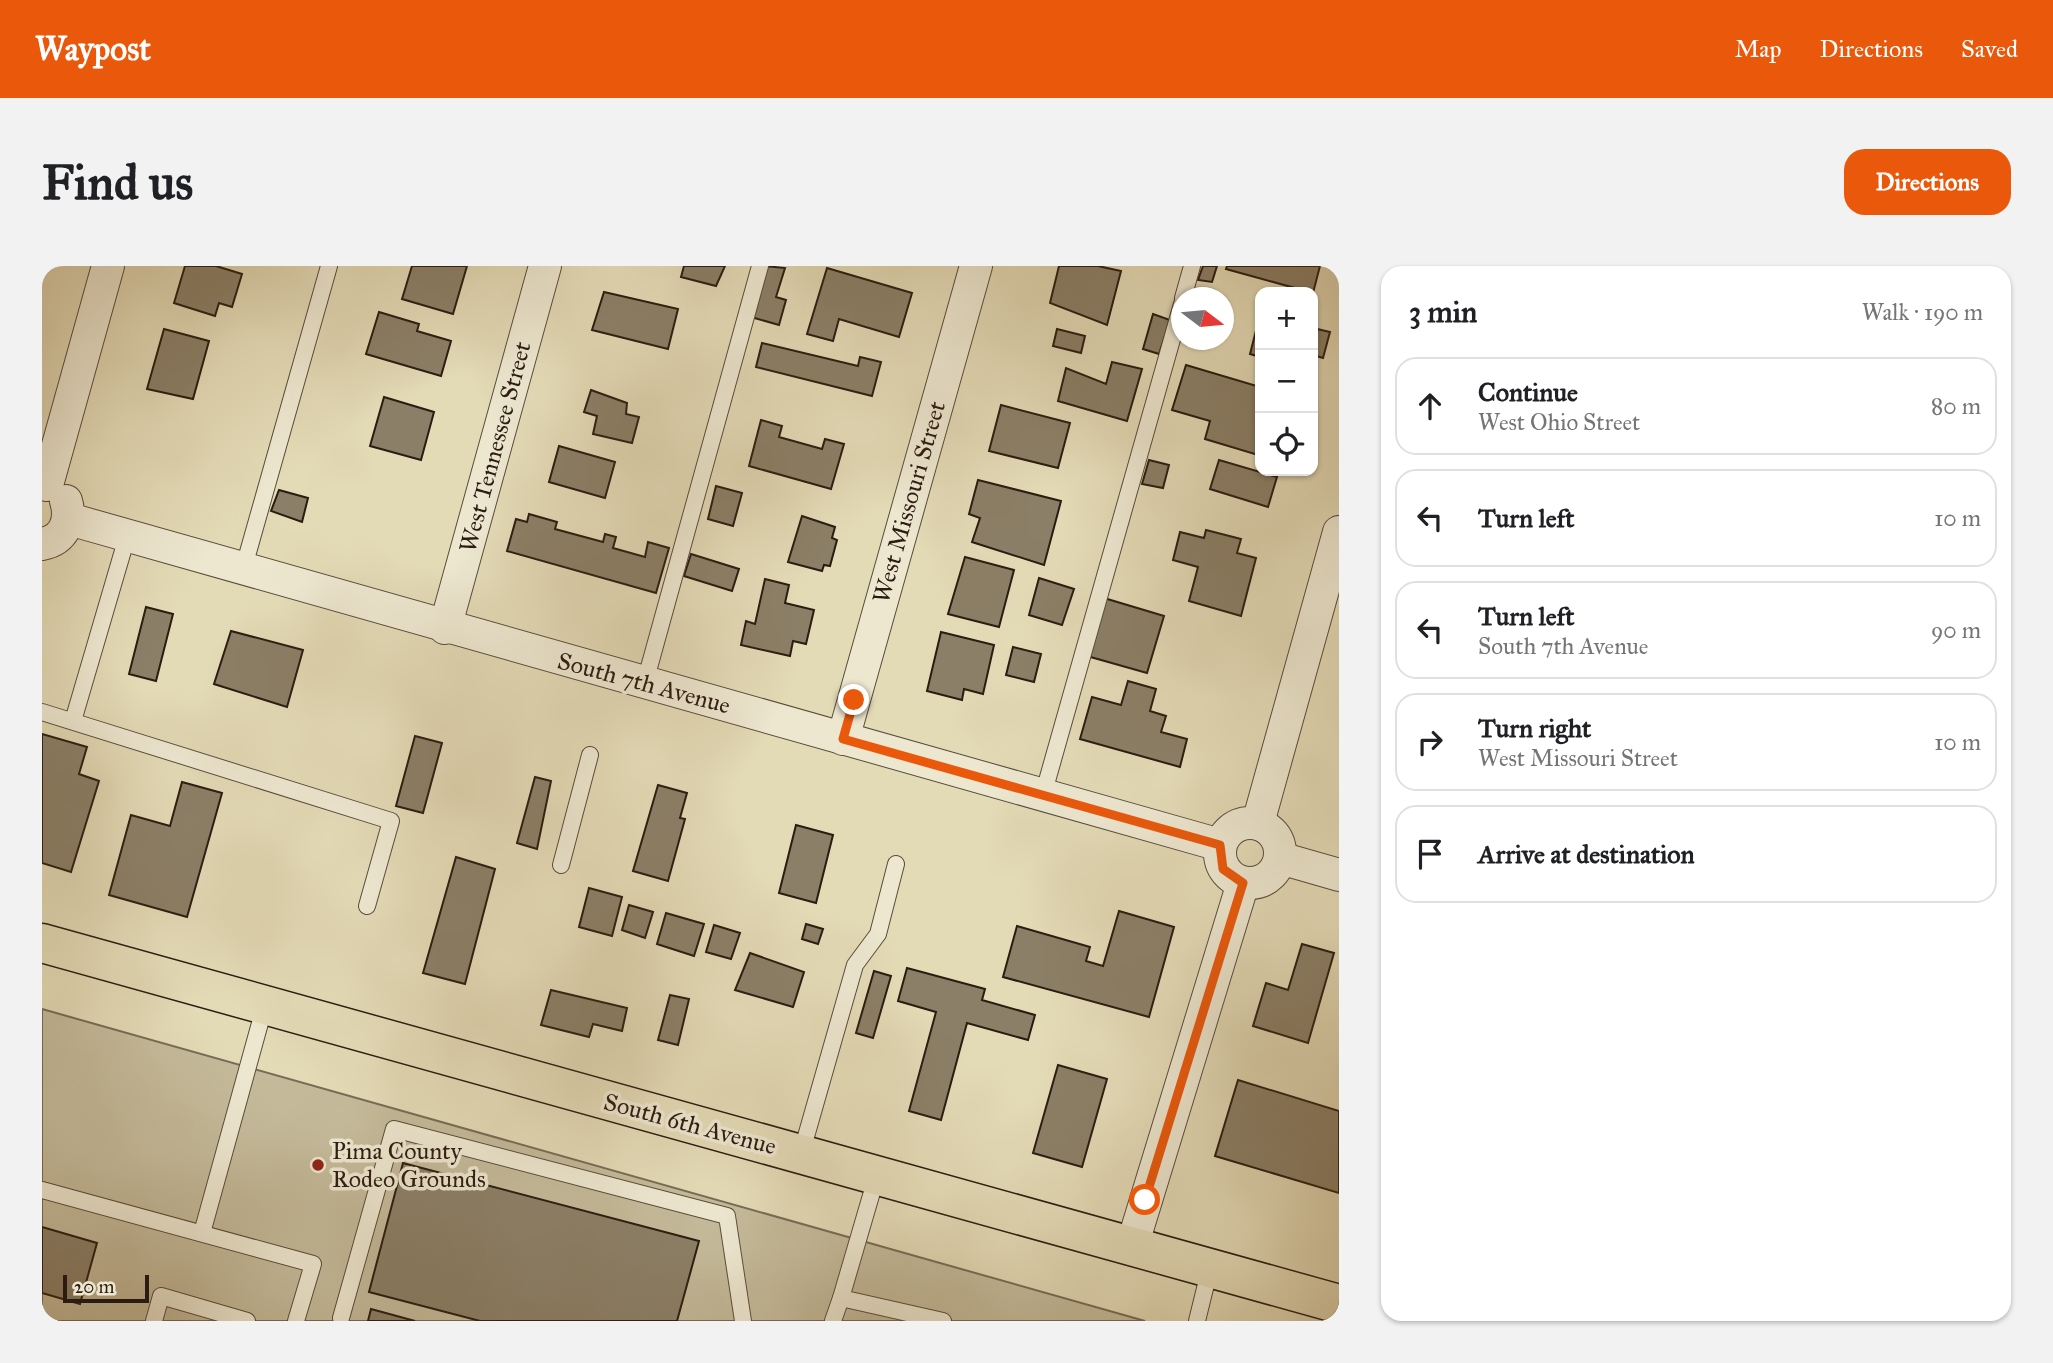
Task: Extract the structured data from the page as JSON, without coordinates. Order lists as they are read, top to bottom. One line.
{"streets":{"main road":["South 6th Avenue"],"street":["West Tennessee Street","West Missouri Street","South 7th Avenue"]},"crossings":[["West Tennessee Street","South 7th Avenue"],["West Missouri Street","South 7th Avenue"]],"places":["Pima County Rodeo Grounds"],"scale_bar":"20 m","north":"right","page":{"header":"Waypost","nav":["Map","Directions","Saved"],"buttons":"Directions","title":"Find us","heading":["3 min","Walk · 190 m"],"map_buttons":["+","−"],"list":[["Continue","West Ohio Street","80 m"],["Turn left","10 m"],["Turn left","South 7th Avenue","90 m"],["Turn right","West Missouri Street","10 m"],"Arrive at destination"],"scale":"20 m"}}
